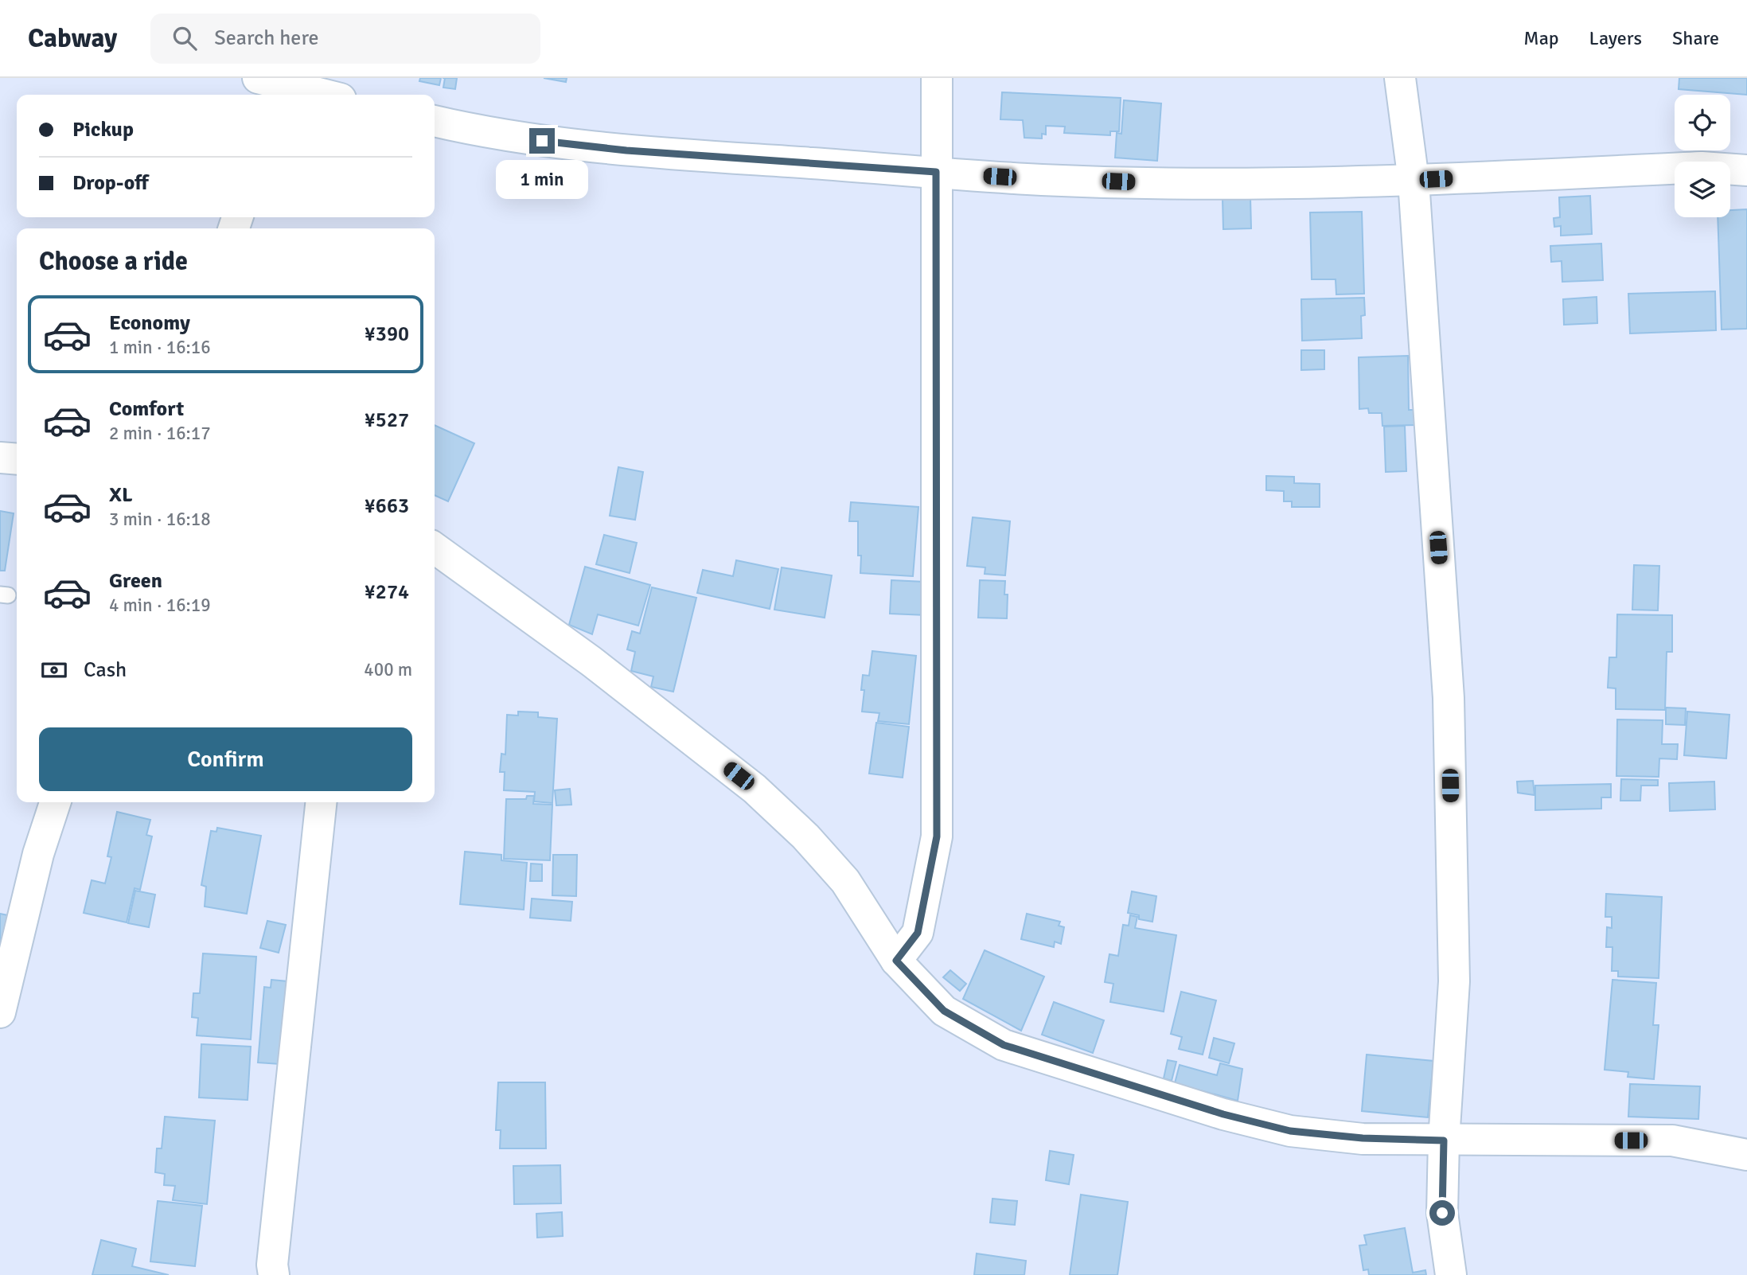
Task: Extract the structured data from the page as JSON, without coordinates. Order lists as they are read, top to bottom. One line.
{"page":{"header":"Cabway","search":"Search here","nav":["Map","Layers","Share"],"banner":["Pickup","Drop-off"],"bubble":"1 min","heading":"Choose a ride","list":[{"name":"Economy","note":"1 min · 16:16","value":"¥390"},{"name":"Comfort","note":"2 min · 16:17","value":"¥527"},{"name":"XL","note":"3 min · 16:18","value":"¥663"},{"name":"Green","note":"4 min · 16:19","value":"¥274"}],"pay":["Cash","400 m"],"buttons":"Confirm"}}
